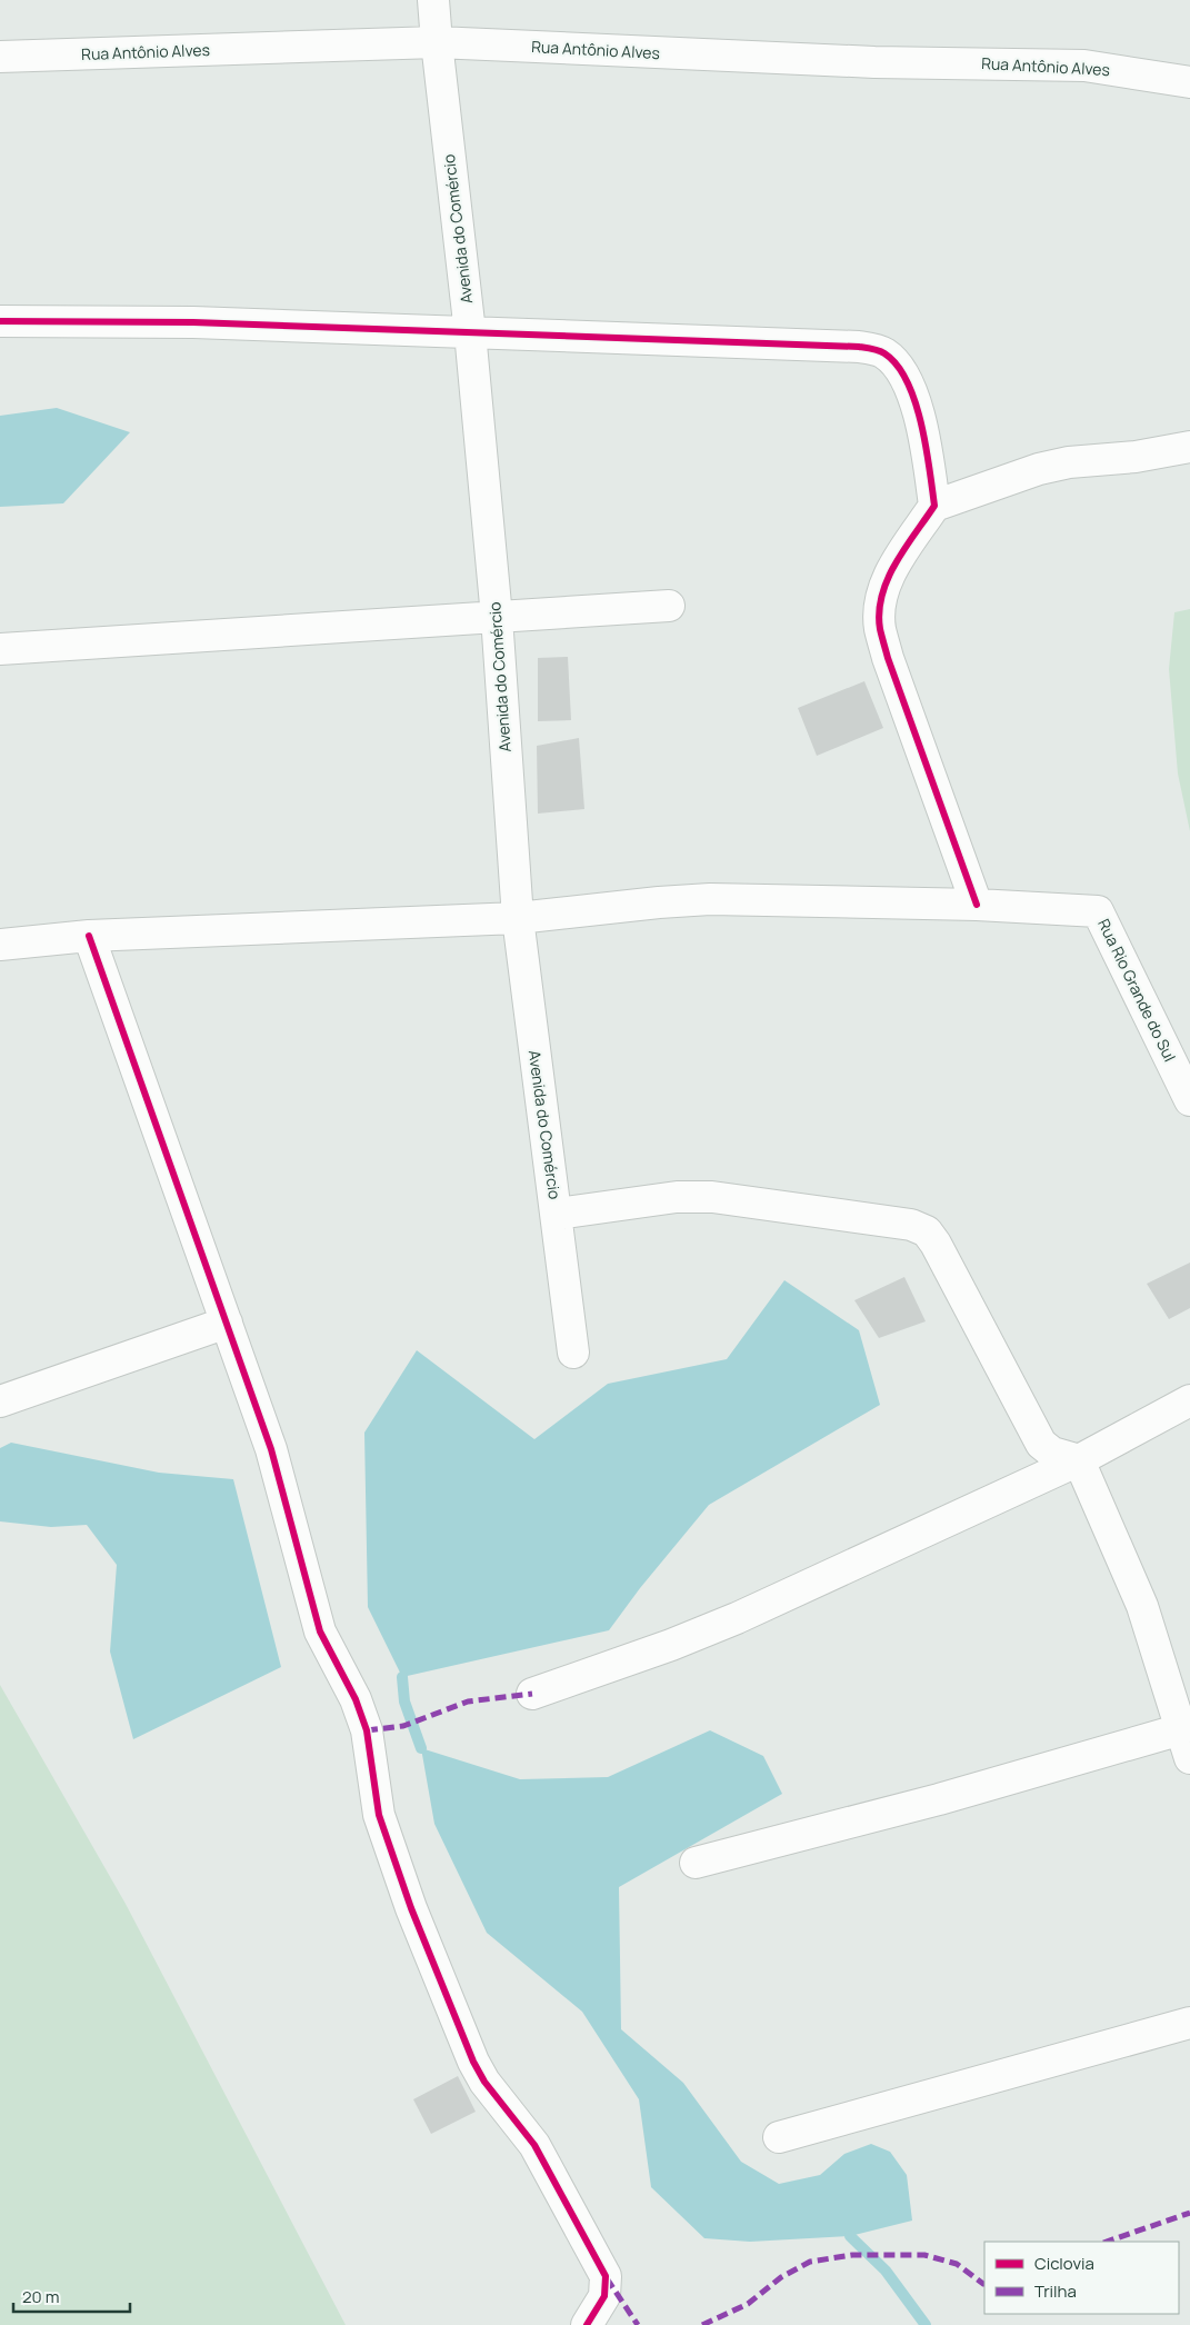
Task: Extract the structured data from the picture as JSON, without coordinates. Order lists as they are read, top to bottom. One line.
{"streets":{"street":["Rua Antônio Alves","Avenida do Comércio","Rua Rio Grande do Sul"]},"crossings":[["Rua Antônio Alves","Avenida do Comércio"]],"legend":["Ciclovia","Trilha"],"scale_bar":"20 m"}
